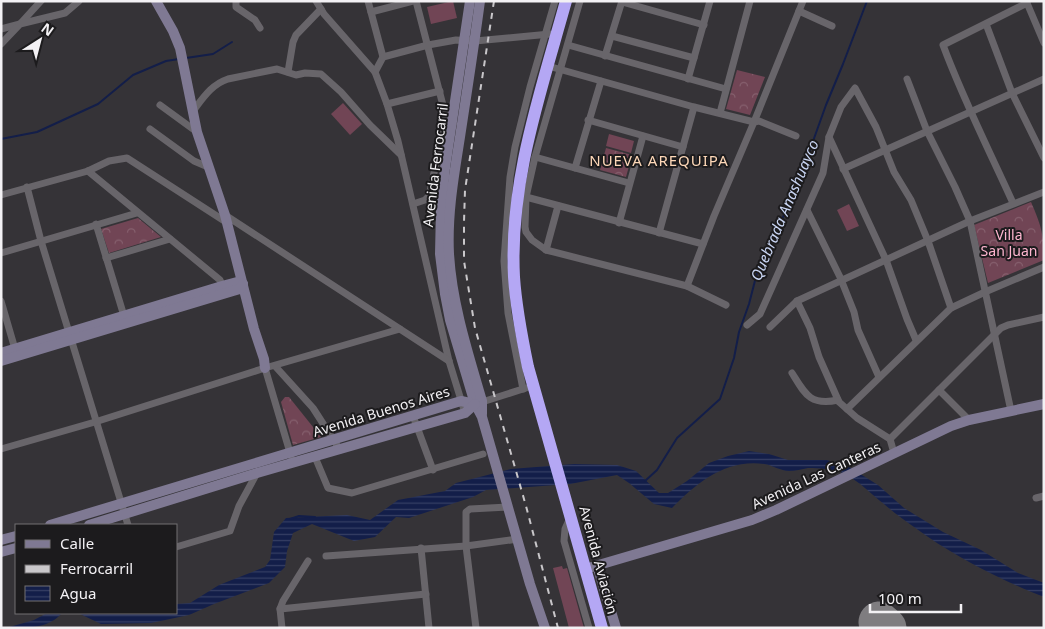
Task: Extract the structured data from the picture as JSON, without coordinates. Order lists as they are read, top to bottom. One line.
{"streets":{"highway":["Avenida Aviación"],"street":["Avenida Ferrocarril","Avenida Buenos Aires","Avenida Las Canteras"]},"crossings":[["Avenida Ferrocarril","Avenida Buenos Aires"],["Avenida Las Canteras","Avenida Aviación"]],"districts":["NUEVA AREQUIPA"],"water":["Quebrada Anashuayco"],"parks":["Villa San Juan"],"legend":["Calle","Ferrocarril","Agua"],"scale_bar":"100 m","north":"top right"}
